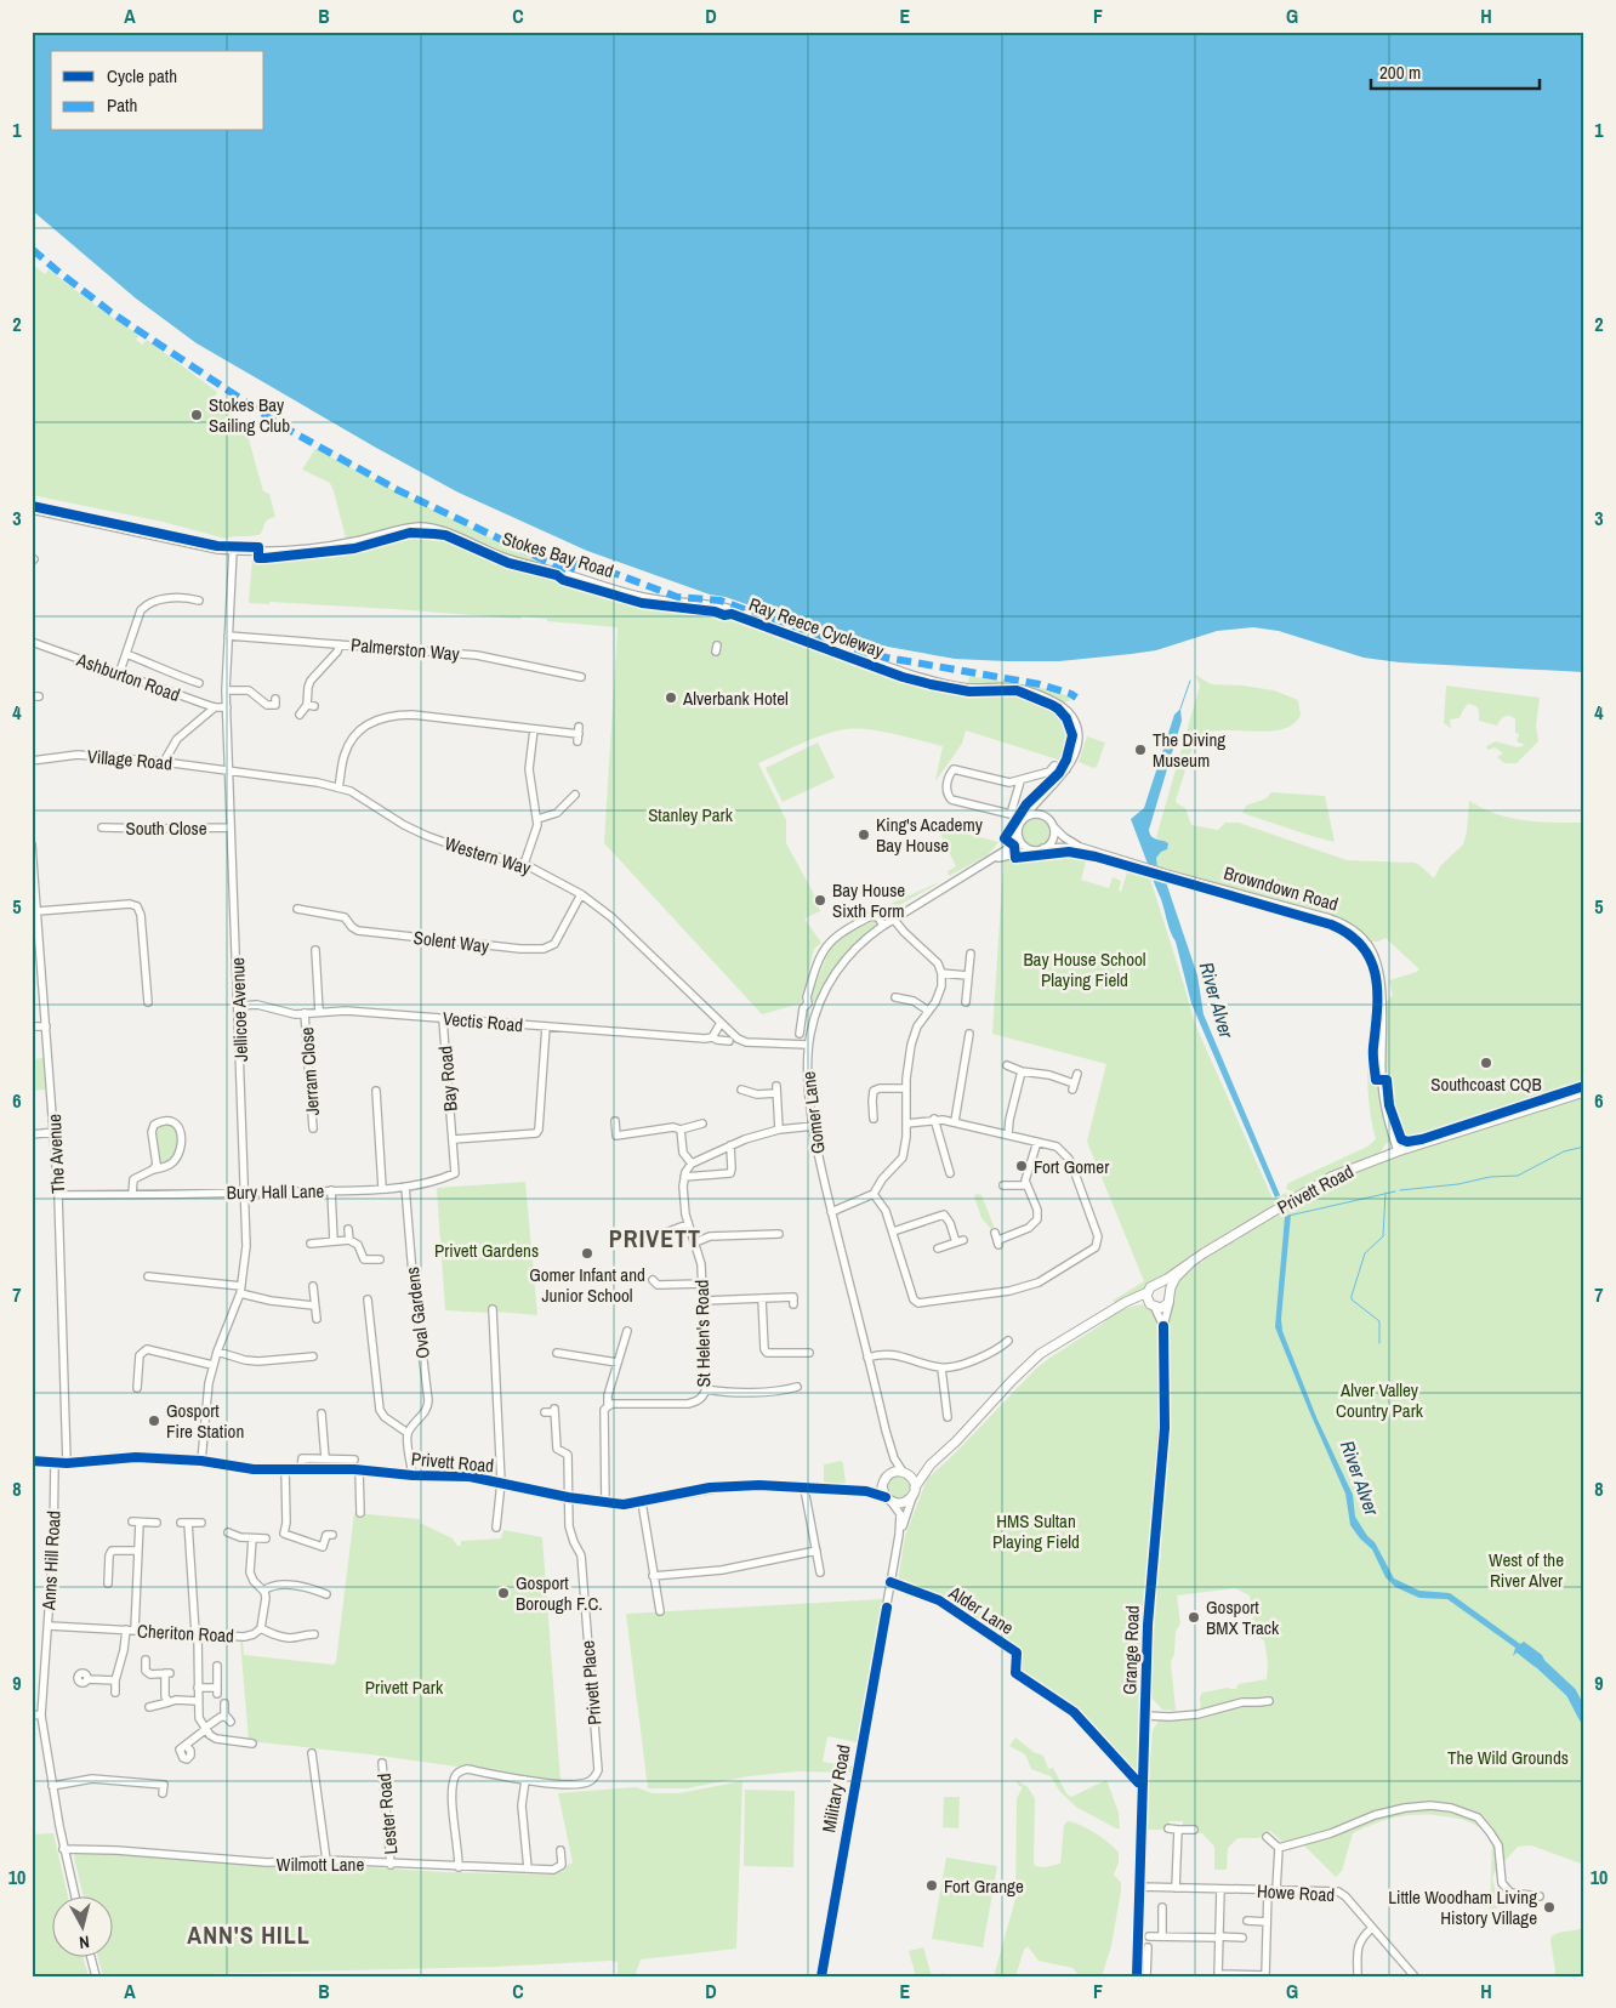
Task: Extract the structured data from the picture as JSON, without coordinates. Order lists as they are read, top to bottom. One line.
{"streets":{"main road":["Privett Road"],"street":["Stokes Bay Road","Palmerston Way","Ashburton Road","Village Road","South Close","Western Way","Browndown Road","Solent Way","Jellicoe Avenue","Vectis Road","Jerram Close","Bay Road","Gomer Lane","The Avenue","Bury Hall Lane","Oval Gardens","St Helen's Road","Anns Hill Road","Cheriton Road","Grange Road","Privett Place","Military Road","Lester Road","Wilmott Lane","Howe Road"],"cycle path":["Ray Reece Cycleway","Alder Lane"]},"crossings":[["Stokes Bay Road","Browndown Road"],["Stokes Bay Road","Jellicoe Avenue"],["Stokes Bay Road","Gomer Lane"],["Palmerston Way","Jellicoe Avenue"],["Ashburton Road","Jellicoe Avenue"],["Village Road","Western Way"],["Village Road","Jellicoe Avenue"],["South Close","Jellicoe Avenue"],["Western Way","Solent Way"],["Western Way","Jellicoe Avenue"],["Western Way","Gomer Lane"],["Browndown Road","Privett Road"],["Jellicoe Avenue","Vectis Road"],["Jellicoe Avenue","Privett Road"],["Jellicoe Avenue","Bury Hall Lane"],["Vectis Road","Jerram Close"],["Vectis Road","Bay Road"],["Bay Road","Bury Hall Lane"],["Gomer Lane","Privett Road"],["Gomer Lane","Military Road"],["The Avenue","Privett Road"],["The Avenue","Bury Hall Lane"],["Privett Road","Anns Hill Road"],["Privett Road","Grange Road"],["Privett Road","Privett Place"],["Privett Road","Military Road"],["Bury Hall Lane","Oval Gardens"],["Anns Hill Road","Cheriton Road"],["Anns Hill Road","Wilmott Lane"],["Grange Road","Howe Road"],["Lester Road","Wilmott Lane"]],"districts":["PRIVETT","ANN'S HILL"],"water":["River Alver"],"parks":["Stanley Park","Bay House School Playing Field","Privett Gardens","Alver Valley Country Park","HMS Sultan Playing Field","West of the River Alver","Privett Park","The Wild Grounds"],"places":["Stokes Bay Sailing Club","Alverbank Hotel","The Diving Museum","King's Academy Bay House","Bay House Sixth Form","Southcoast CQB","Fort Gomer","Gomer Infant and Junior School","Gosport Fire Station","Gosport Borough F.C.","Gosport BMX Track","Fort Grange","Little Woodham Living History Village"],"legend":["Cycle path","Path"],"scale_bar":"200 m","north":"bottom","grid":{"columns":["A","B","C","D","E","F","G","H"],"rows":["1","2","3","4","5","6","7","8","9","10"]}}
